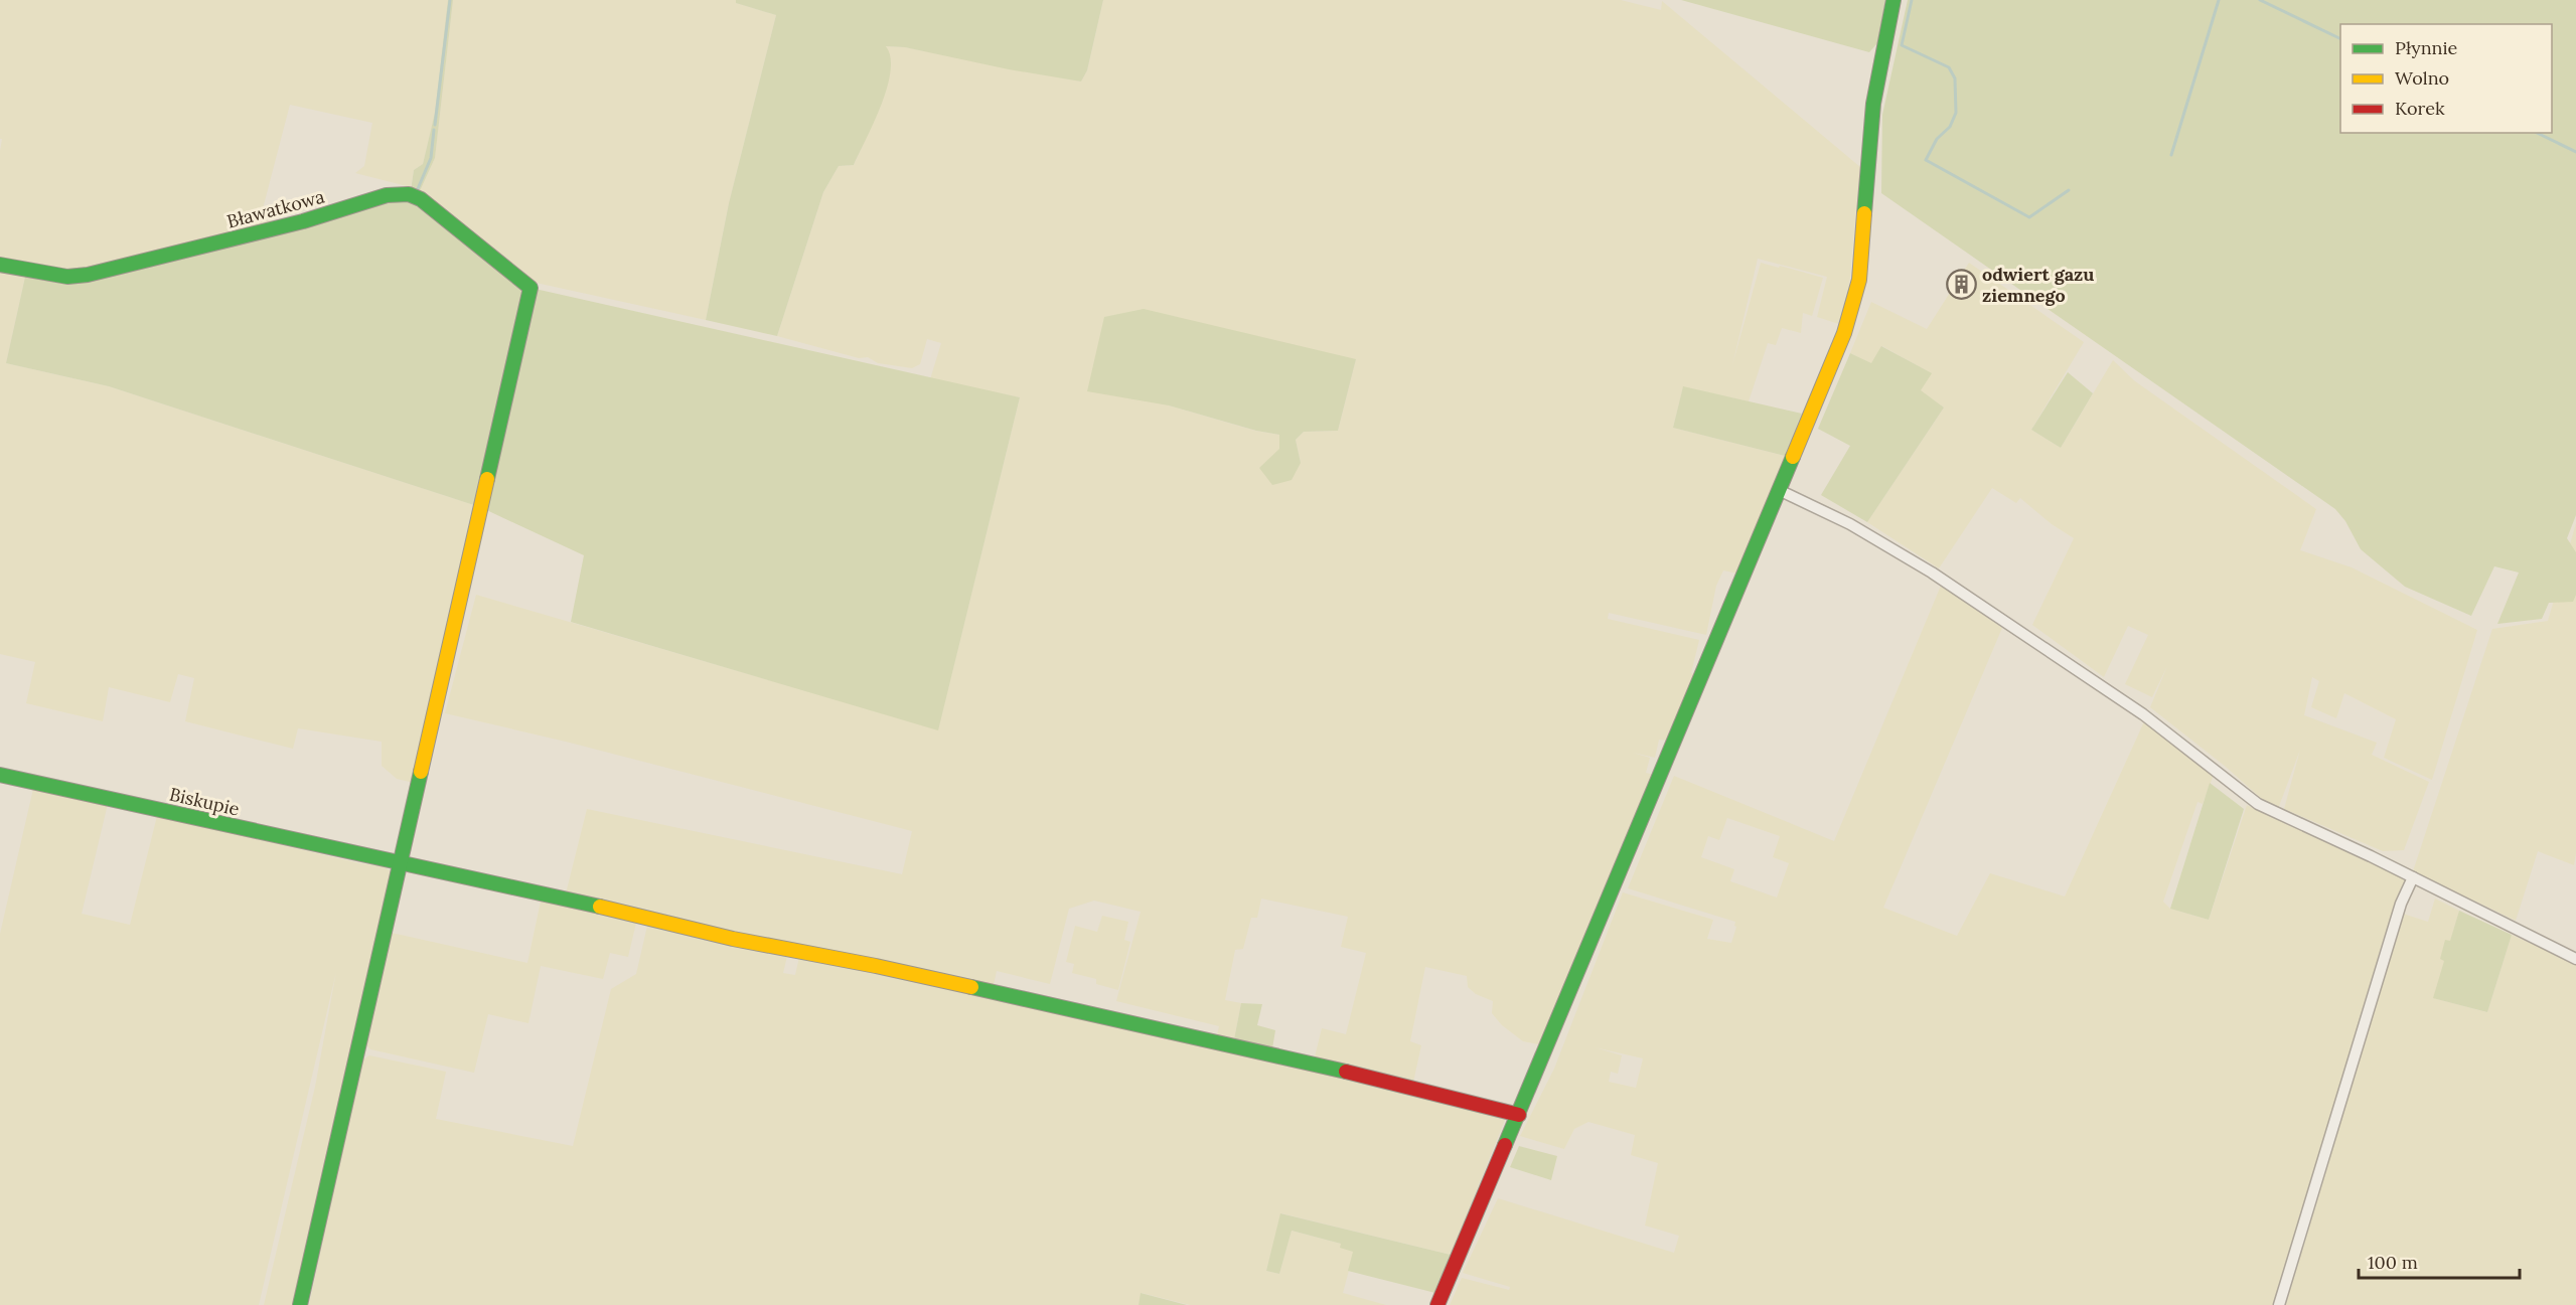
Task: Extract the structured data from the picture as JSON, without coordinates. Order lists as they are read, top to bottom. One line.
{"streets":{"street":["Bławatkowa","Biskupie"]},"crossings":[["Bławatkowa","Biskupie"]],"places":{"building":["odwiert gazu ziemnego"]},"legend":["Płynnie","Wolno","Korek"],"scale_bar":"100 m"}
